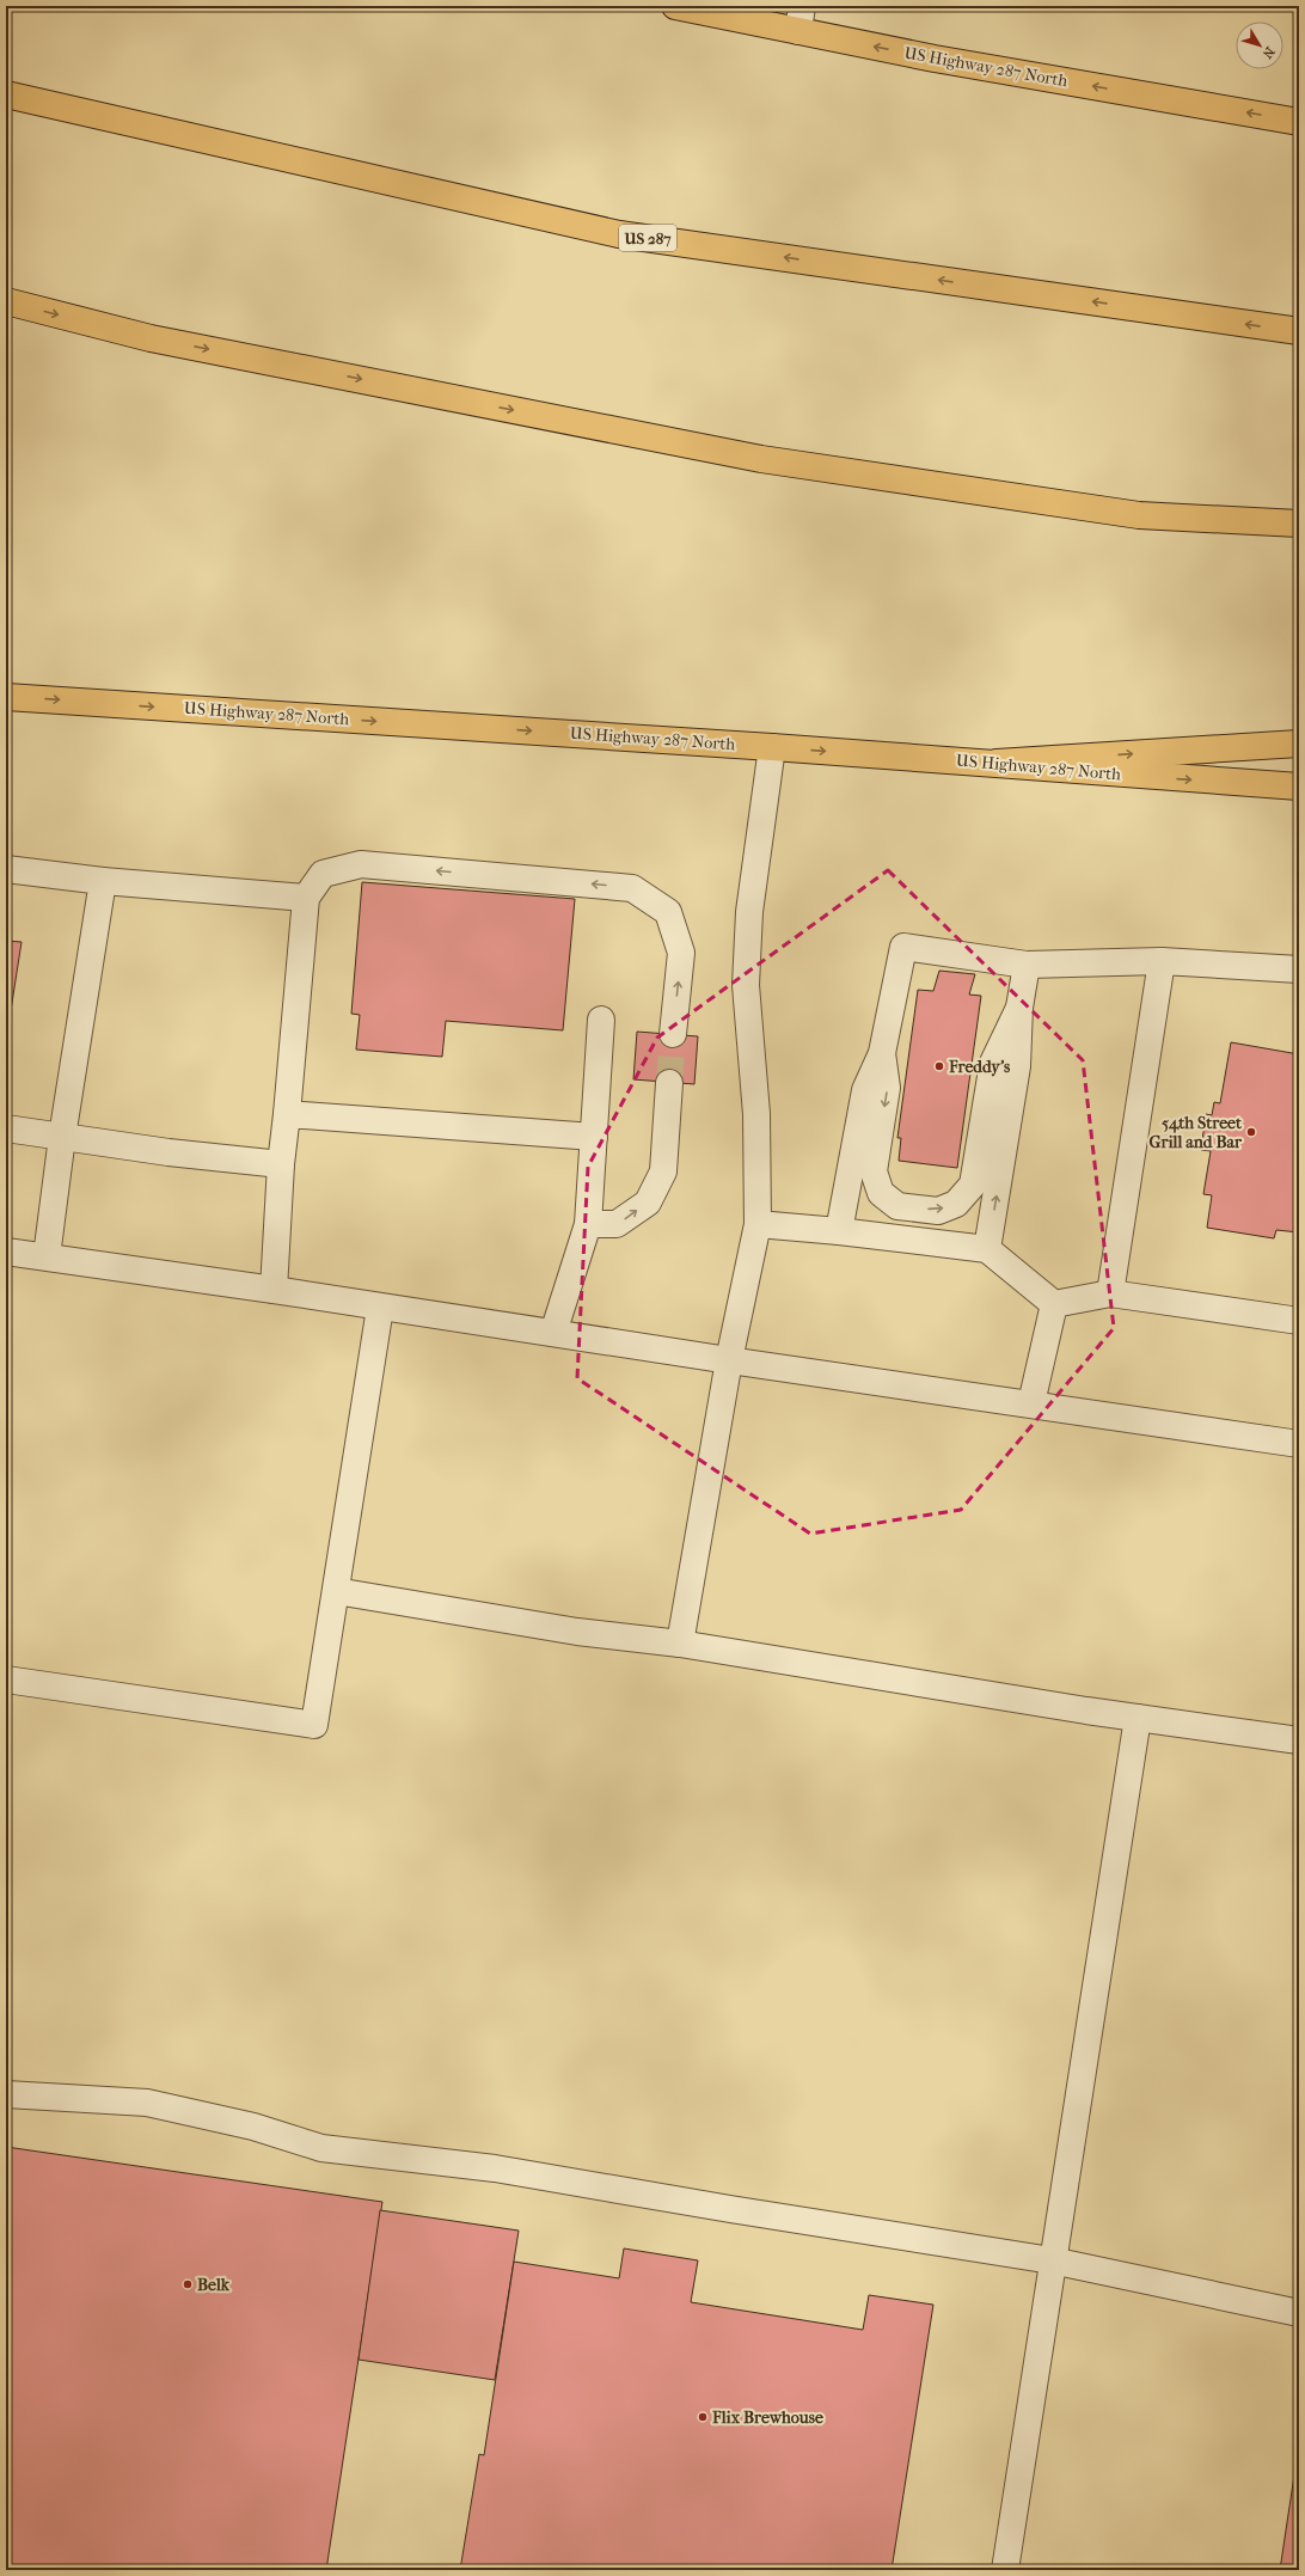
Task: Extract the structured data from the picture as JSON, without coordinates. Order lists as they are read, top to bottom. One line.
{"streets":{"main road":["US Highway 287 North","US 287"]},"places":["Freddy's","54th Street Grill and Bar","Belk","Flix Brewhouse"],"north":"bottom right"}
